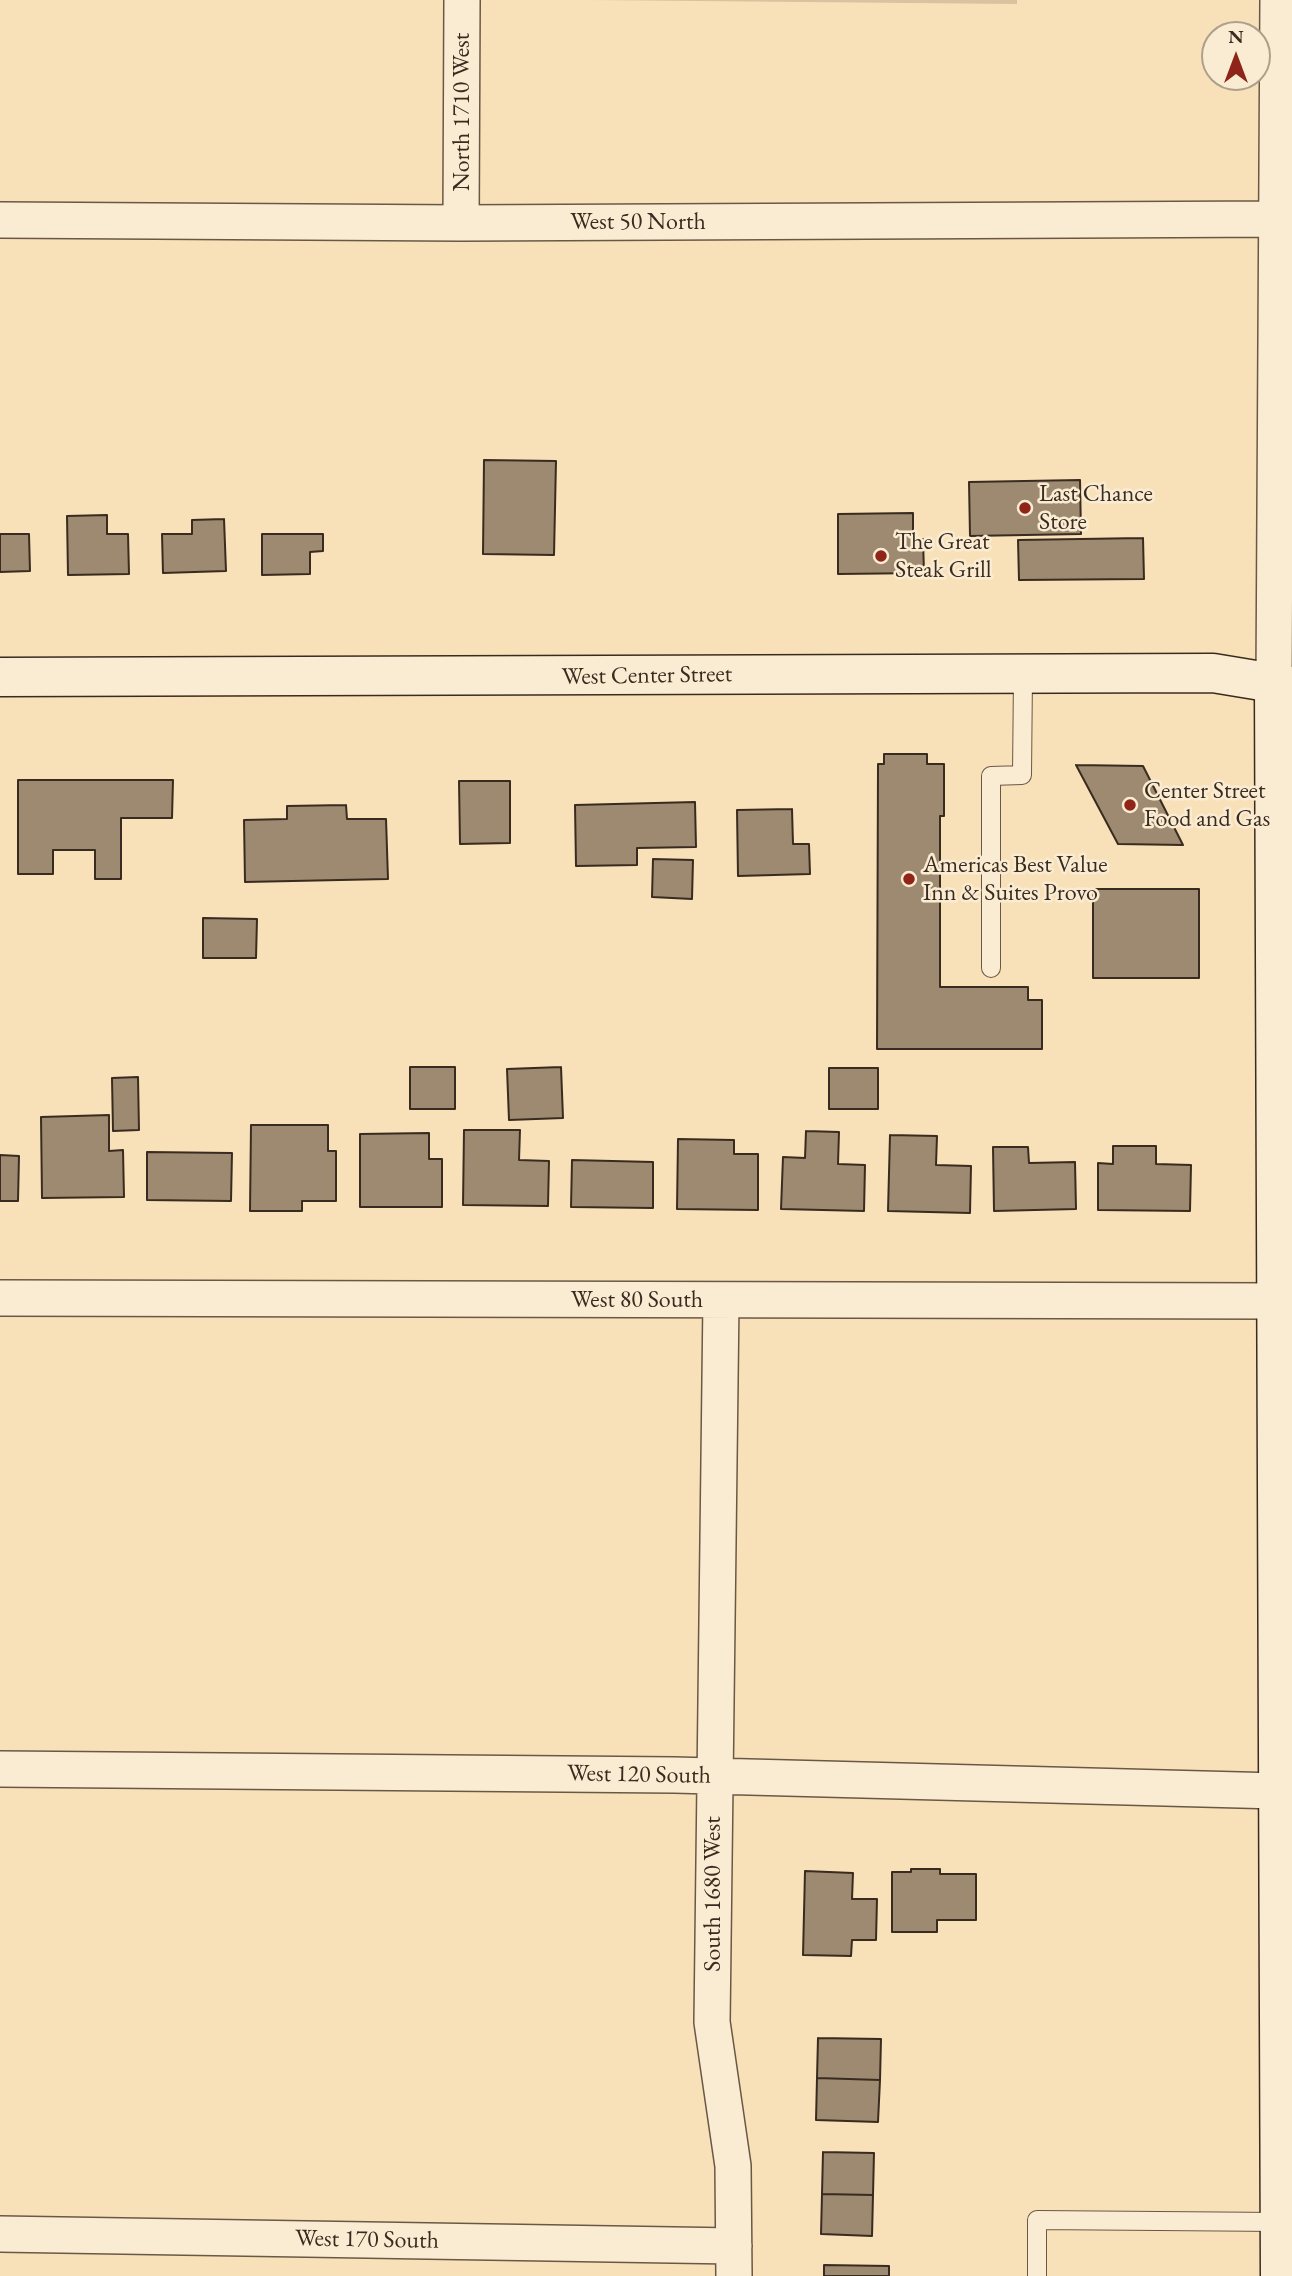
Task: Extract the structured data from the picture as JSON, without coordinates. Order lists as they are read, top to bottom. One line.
{"streets":{"street":["North 1710 West","West 50 North","West Center Street","West 80 South","West 120 South","South 1680 West","West 170 South"]},"crossings":[["North 1710 West","West 50 North"],["West 80 South","South 1680 West"],["West 120 South","South 1680 West"],["South 1680 West","West 170 South"]],"places":["Last Chance Store","The Great Steak Grill","Center Street Food and Gas","Americas Best Value Inn & Suites Provo"],"north":"top"}
